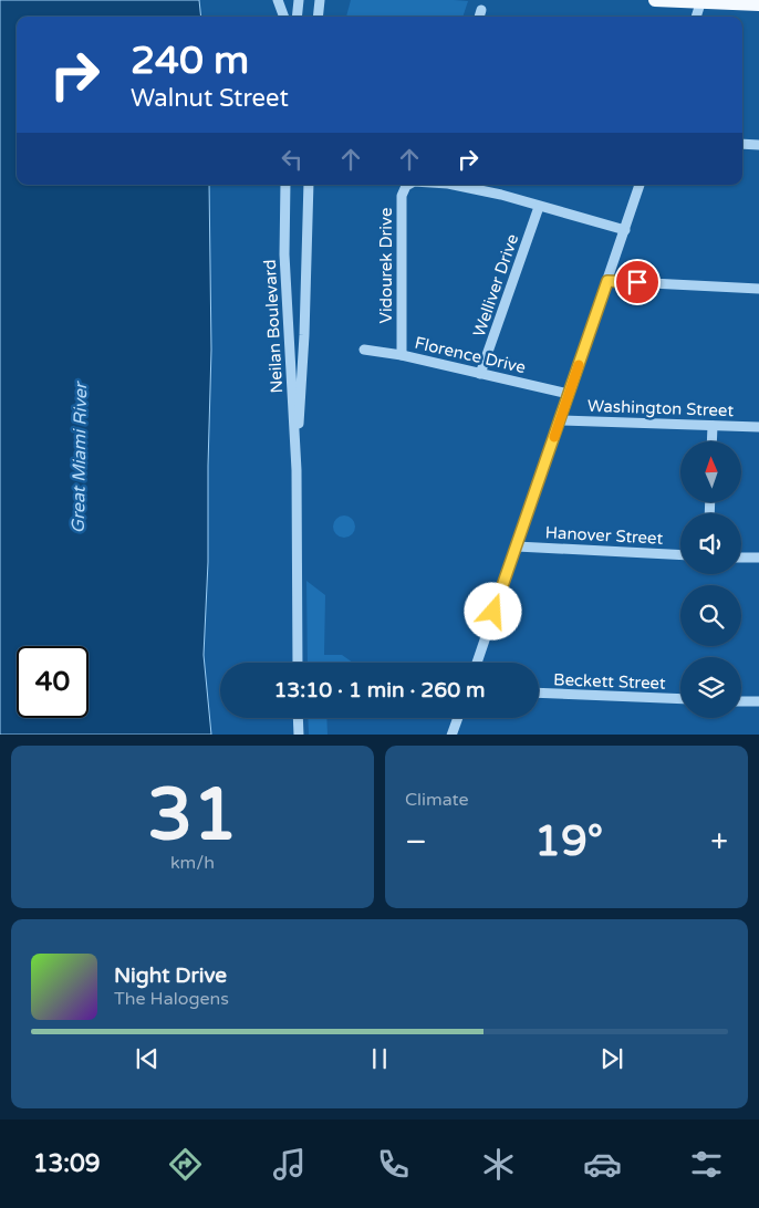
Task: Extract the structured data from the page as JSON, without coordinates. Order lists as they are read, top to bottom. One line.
{"streets":{"street":["Vidourek Drive","Welliver Drive","Neilan Boulevard","Florence Drive","Washington Street","Hanover Street","Beckett Street"]},"crossings":[["Vidourek Drive","Florence Drive"],["Welliver Drive","Florence Drive"]],"water":["Great Miami River"],"north":"top","page":{"turn":["240 m","Walnut Street"],"limit":"40","trip":"13:10 · 1 min · 260 m","tile":[["31","km/h"],"Climate"],"heat":["−","19°","+"],"song":["Night Drive","The Halogens"],"tabs":"13:09"}}
